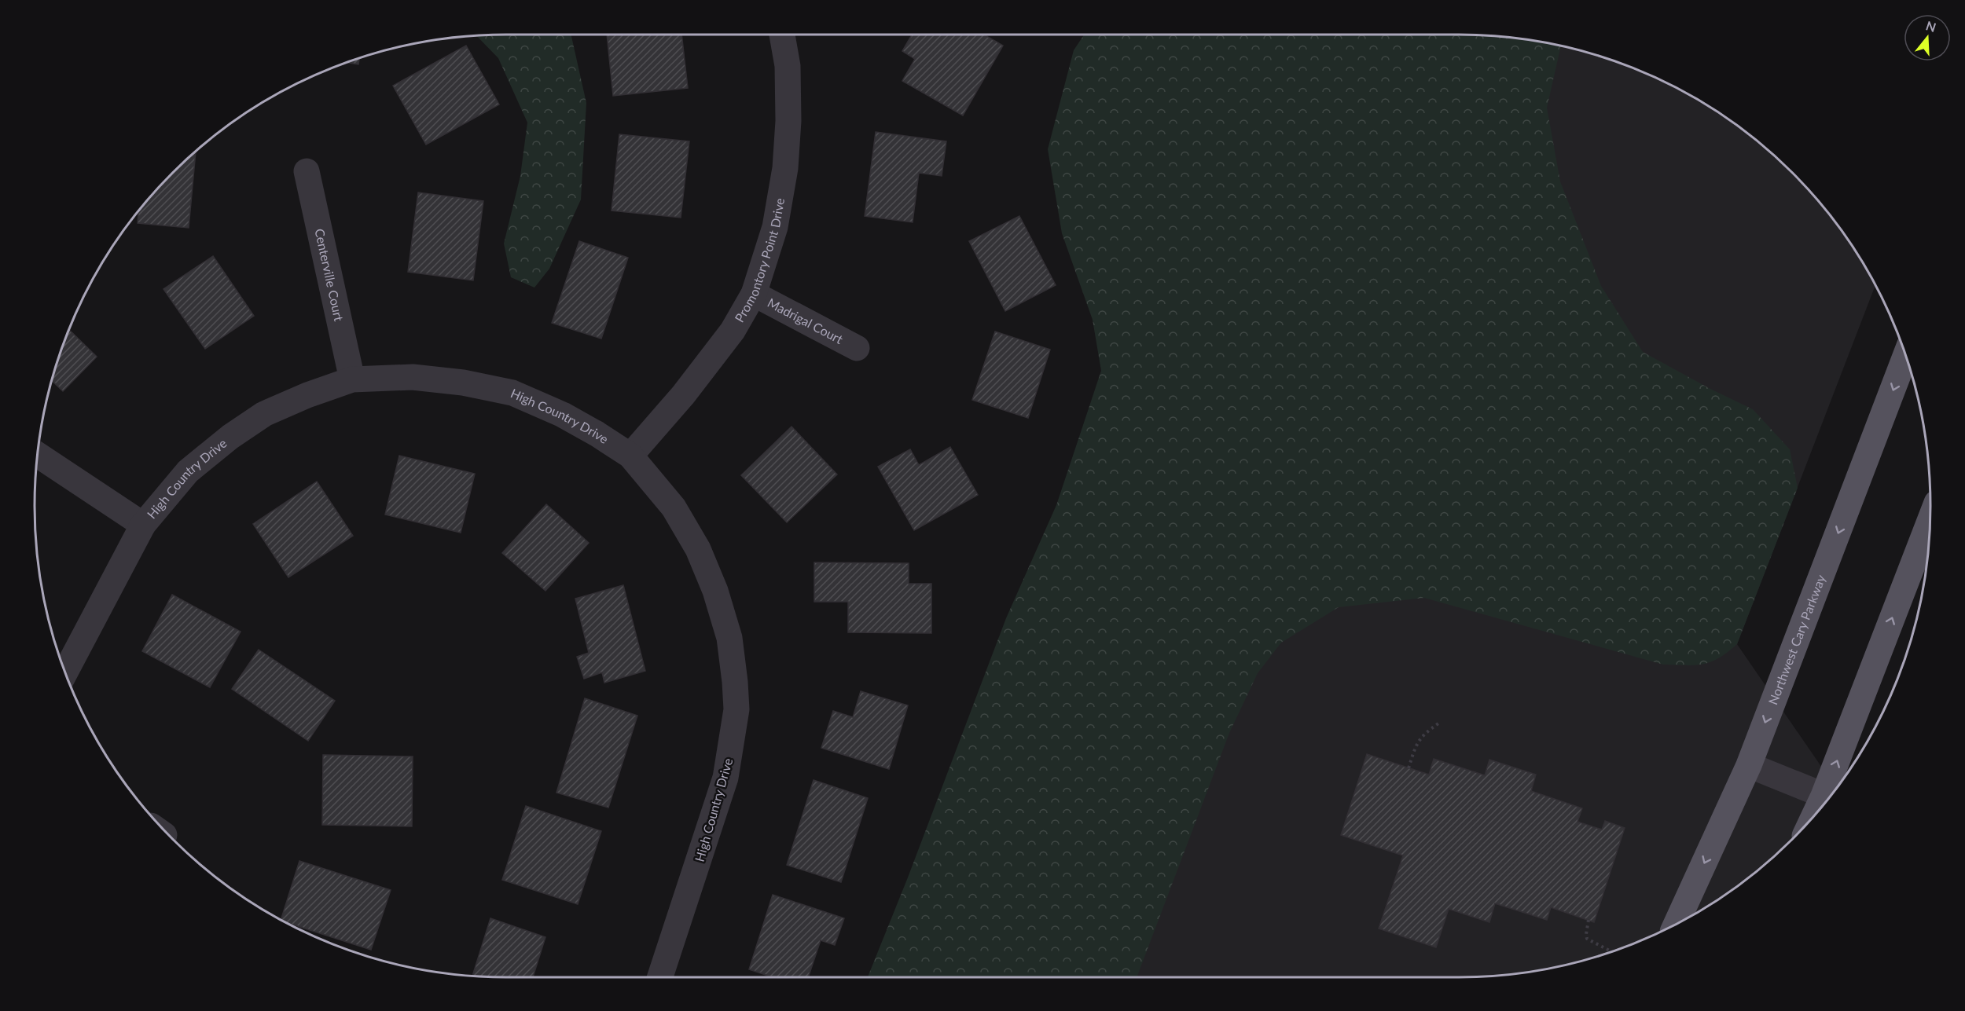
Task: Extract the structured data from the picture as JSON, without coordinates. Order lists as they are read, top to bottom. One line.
{"streets":{"main road":["Northwest Cary Parkway"],"street":["Promontory Point Drive","Centerville Court","Madrigal Court","High Country Drive"]},"crossings":[["Promontory Point Drive","Madrigal Court"],["Promontory Point Drive","High Country Drive"],["Centerville Court","High Country Drive"]],"north":"top"}
